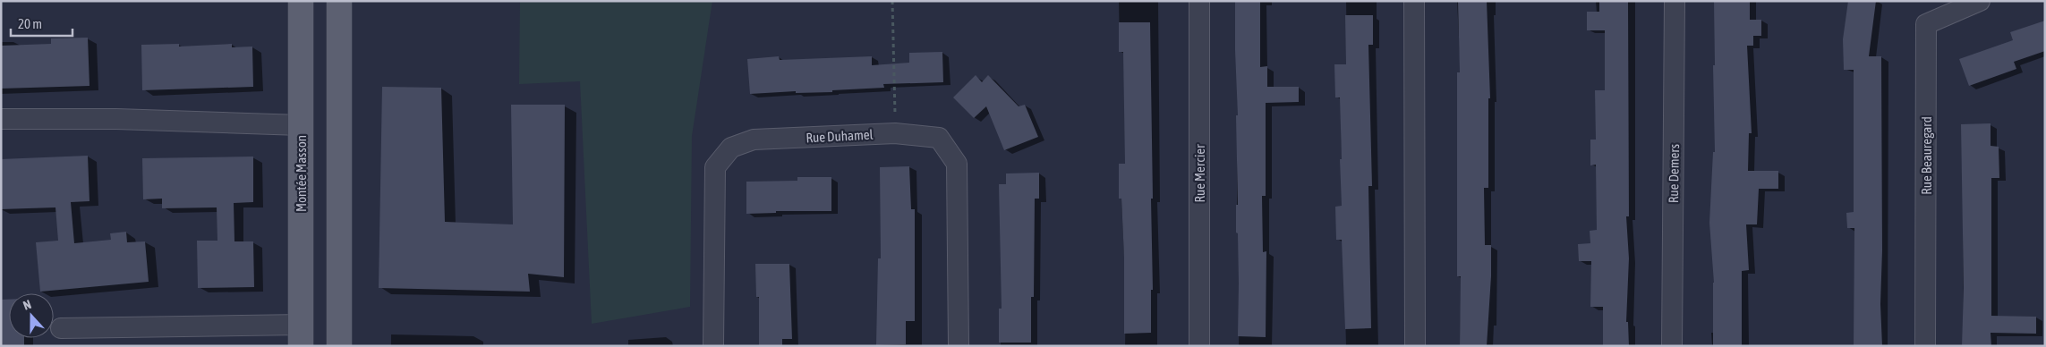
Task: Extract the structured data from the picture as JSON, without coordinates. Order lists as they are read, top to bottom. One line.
{"streets":{"main road":["Montée Masson"],"street":["Rue Duhamel","Rue Beauregard","Rue Mercier","Rue Demers"]},"scale_bar":"20 m","north":"top"}
